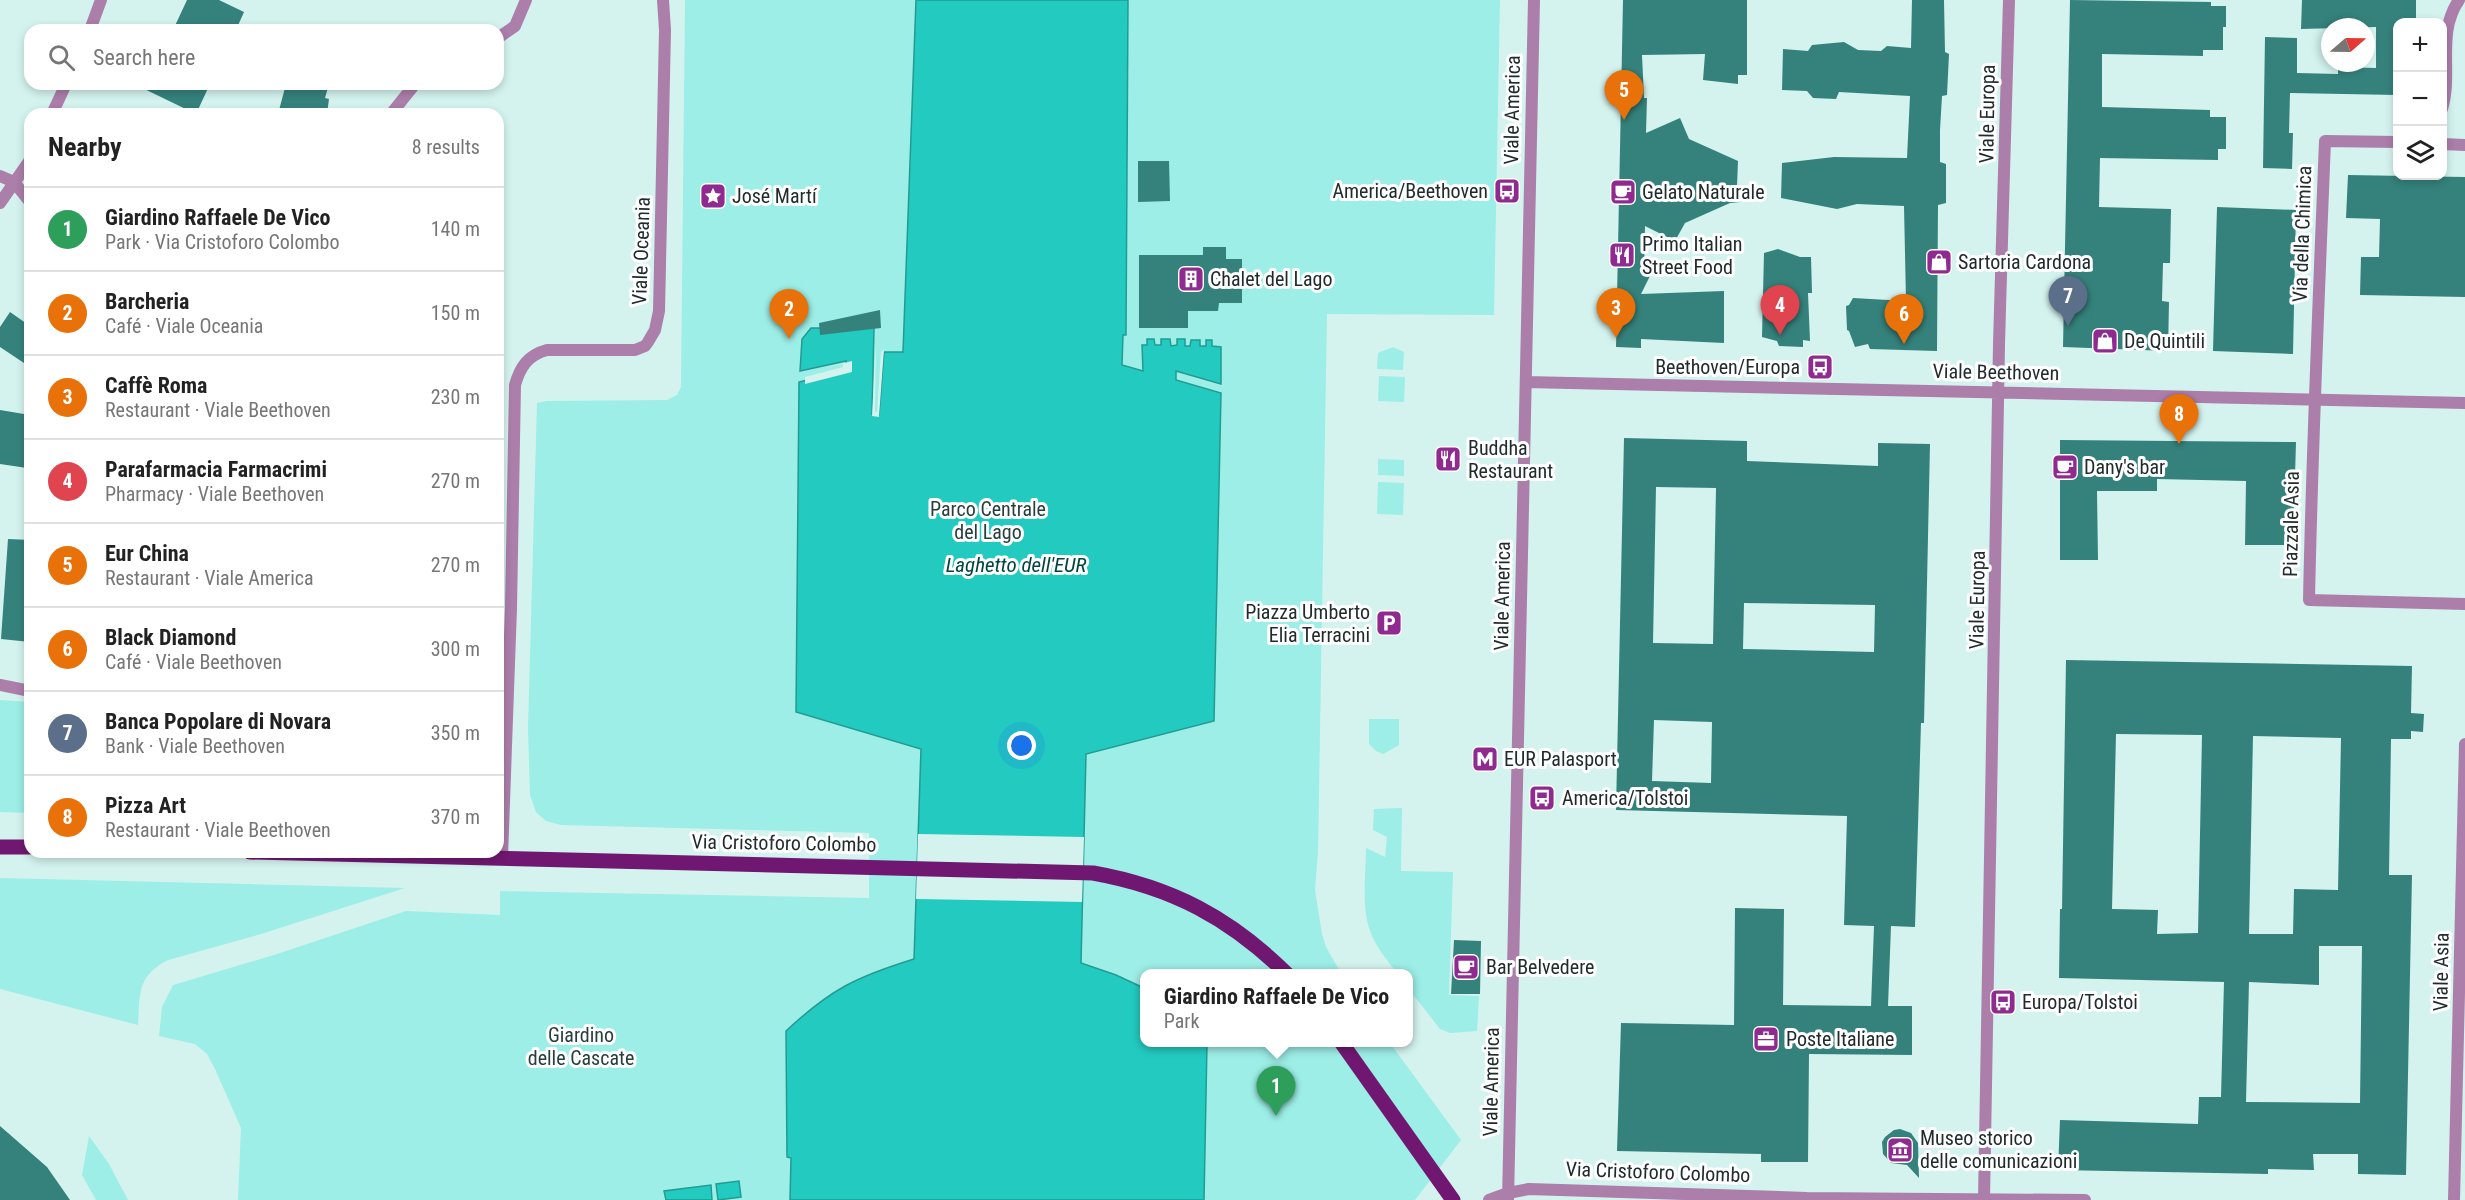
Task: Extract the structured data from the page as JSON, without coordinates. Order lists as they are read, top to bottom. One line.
{"streets":{"main road":["Via Cristoforo Colombo"],"street":["Viale America","Viale Europa","Via della Chimica","Viale Oceania","Viale Beethoven","Piazzale Asia","Viale Asia"]},"crossings":[["Viale America","Viale Beethoven"],["Viale America","Via Cristoforo Colombo"],["Viale Europa","Viale Beethoven"],["Viale Europa","Via Cristoforo Colombo"],["Via della Chimica","Viale Beethoven"],["Via della Chimica","Piazzale Asia"],["Viale Beethoven","Piazzale Asia"]],"water":["Laghetto dell'EUR"],"parks":["Parco Centrale del Lago","Giardino delle Cascate"],"places":{"bus stop":["America/Beethoven","Beethoven/Europa","America/Tolstoi","Europa/Tolstoi"],"cafe":["Gelato Naturale","Dany's bar","Bar Belvedere"],"place":["José Martí"],"restaurant":["Primo Italian Street Food","Buddha Restaurant"],"shop":["Sartoria Cardona","De Quintili"],"building":["Chalet del Lago"],"parking":["Piazza Umberto Elia Terracini"],"metro station":["EUR Palasport"],"office":["Poste Italiane"],"museum":["Museo storico delle comunicazioni"]},"north":"right","page":{"map_buttons":["+","−"],"search":"Search here","pins":["5","7","4","3","2","6","8","1"],"heading":["Nearby","8 results"],"list":[{"mark":"1","name":"Giardino Raffaele De Vico","note":"Park · Via Cristoforo Colombo","value":"140 m"},{"mark":"2","name":"Barcheria","note":"Café · Viale Oceania","value":"150 m"},{"mark":"3","name":"Caffè Roma","note":"Restaurant · Viale Beethoven","value":"230 m"},{"mark":"4","name":"Parafarmacia Farmacrimi","note":"Pharmacy · Viale Beethoven","value":"270 m"},{"mark":"5","name":"Eur China","note":"Restaurant · Viale America","value":"270 m"},{"mark":"6","name":"Black Diamond","note":"Café · Viale Beethoven","value":"300 m"},{"mark":"7","name":"Banca Popolare di Novara","note":"Bank · Viale Beethoven","value":"350 m"},{"mark":"8","name":"Pizza Art","note":"Restaurant · Viale Beethoven","value":"370 m"}],"popup":["Giardino Raffaele De Vico","Park"]}}
